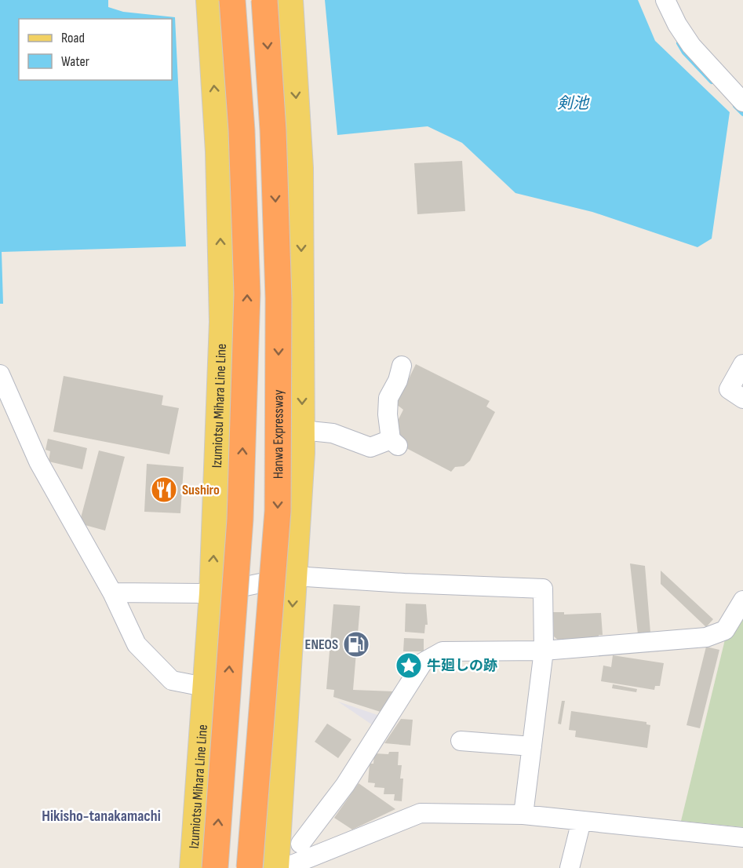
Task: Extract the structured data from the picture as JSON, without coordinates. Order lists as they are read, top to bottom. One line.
{"streets":{"highway":["Hanwa Expressway"],"main road":["Izumiotsu Mihara Line Line"]},"districts":["Hikisho-tanakamachi"],"water":["剣池"],"places":{"restaurant":["Sushiro"],"fuel station":["ENEOS"],"place":["牛廻しの跡"]},"legend":["Road","Water"]}
